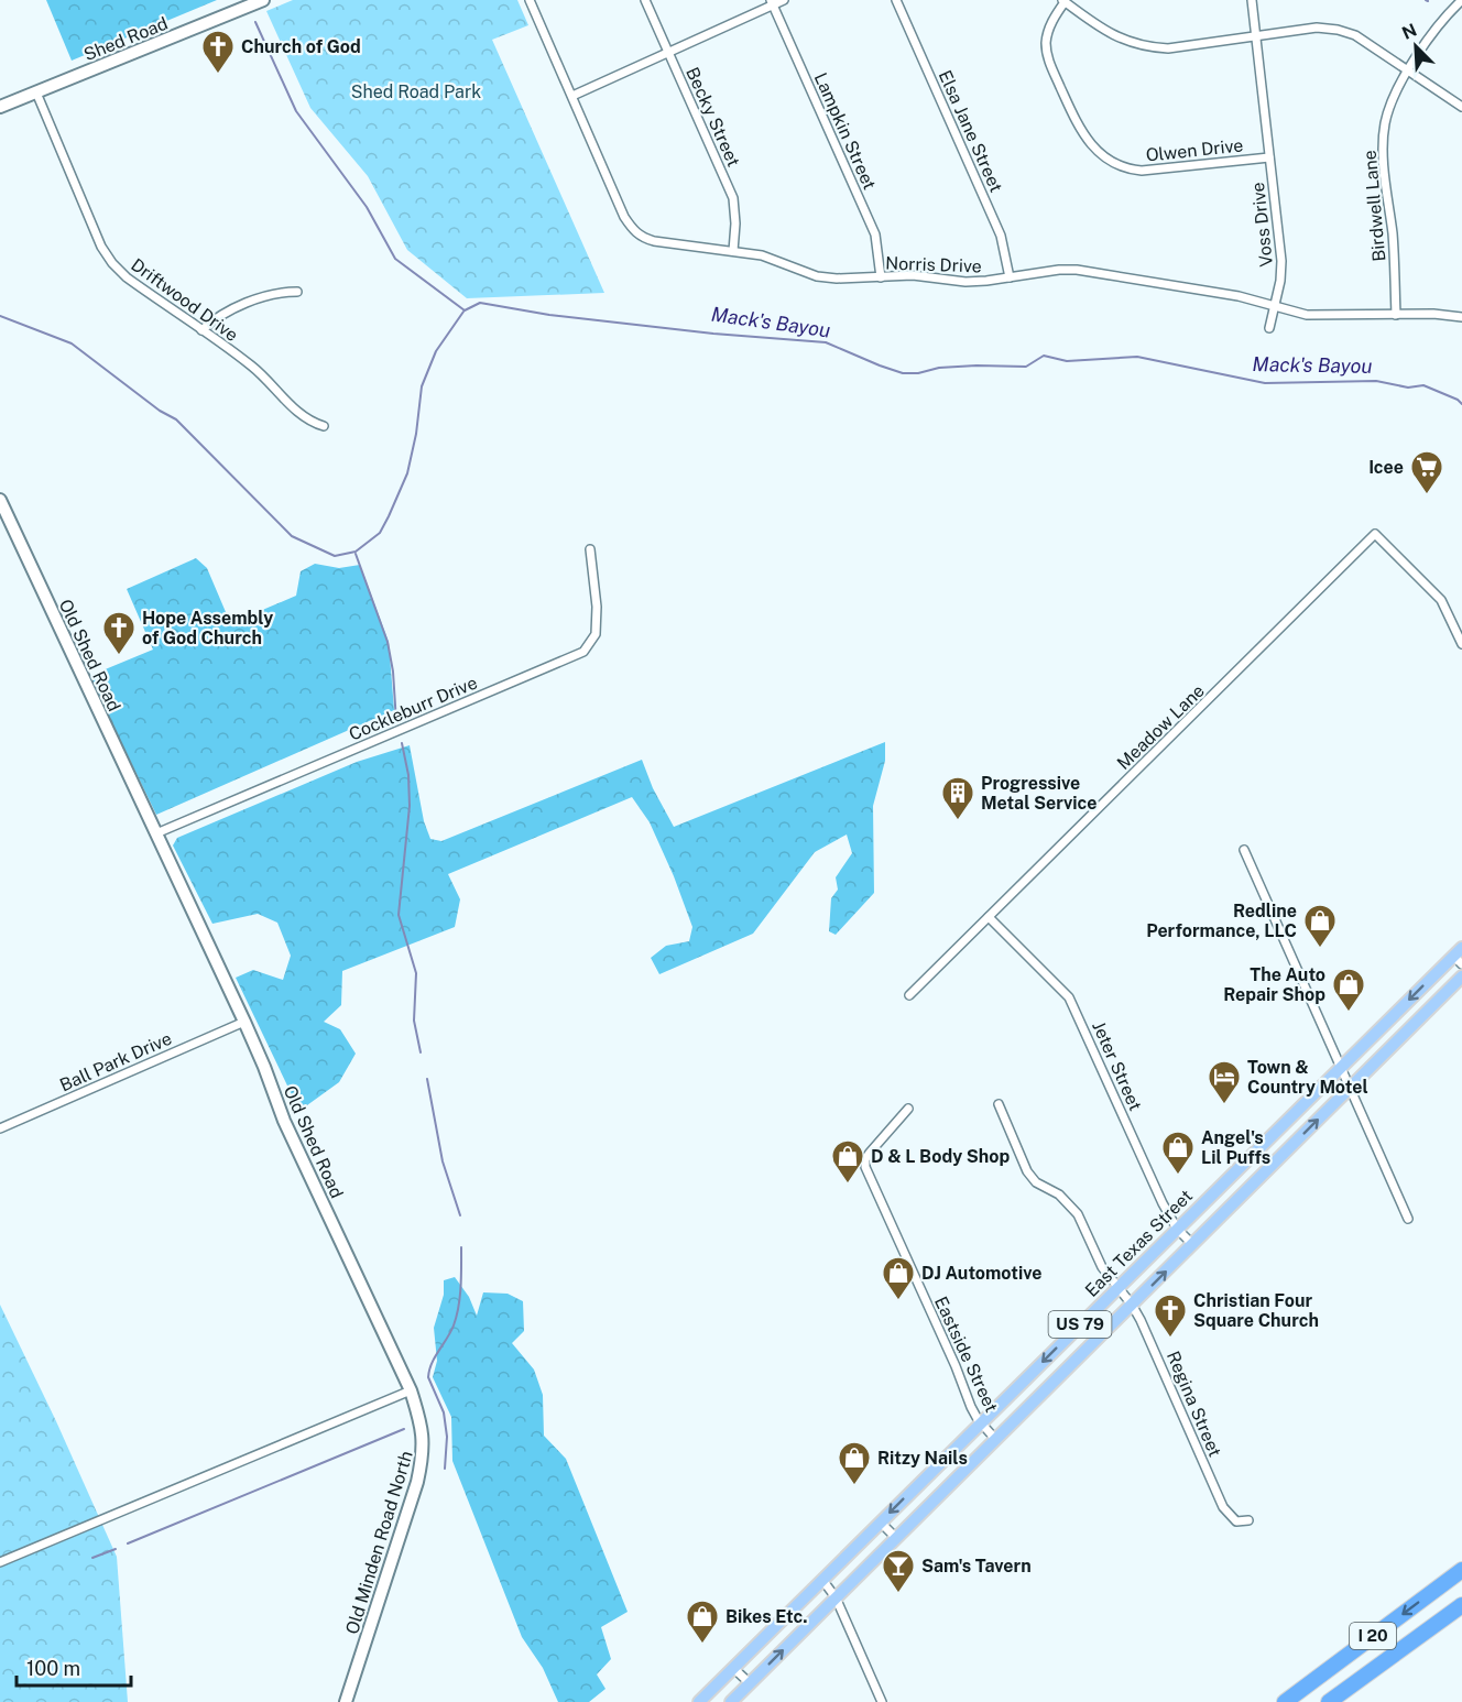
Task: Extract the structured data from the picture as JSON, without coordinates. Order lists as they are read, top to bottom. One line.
{"streets":{"highway":["I 20"],"main road":["East Texas Street","US 79"],"street":["Shed Road","Becky Street","Lampkin Street","Elsa Jane Street","Olwen Drive","Birdwell Lane","Voss Drive","Norris Drive","Driftwood Drive","Old Shed Road","Cockleburr Drive","Meadow Lane","Ball Park Drive","Jeter Street","Eastside Street","Regina Street","Old Minden Road North"]},"crossings":[["Shed Road","Driftwood Drive"],["Becky Street","Norris Drive"],["Lampkin Street","Norris Drive"],["Elsa Jane Street","Norris Drive"],["Olwen Drive","Voss Drive"],["Birdwell Lane","Norris Drive"],["Voss Drive","Norris Drive"],["Old Shed Road","Cockleburr Drive"],["Old Shed Road","Ball Park Drive"],["Old Shed Road","Old Minden Road North"],["Meadow Lane","Jeter Street"],["Jeter Street","East Texas Street"],["Jeter Street","US 79"],["East Texas Street","Eastside Street"],["East Texas Street","Regina Street"],["US 79","Eastside Street"],["US 79","Regina Street"]],"water":["Mack's Bayou"],"parks":["Shed Road Park"],"places":{"church":["Church of God","Hope Assembly of God Church","Christian Four Square Church"],"supermarket":["Icee"],"building":["Progressive Metal Service"],"shop":["Redline Performance, LLC","The Auto Repair Shop","Angel's Lil Puffs","D & L Body Shop","DJ Automotive","Ritzy Nails","Bikes Etc."],"hotel":["Town & Country Motel"],"bar":["Sam's Tavern"]},"scale_bar":"100 m","north":"top left"}
